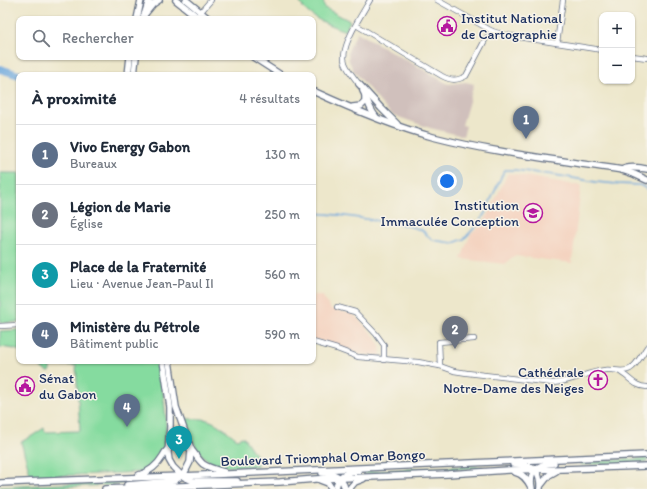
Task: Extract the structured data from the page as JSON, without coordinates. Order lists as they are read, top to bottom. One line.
{"streets":{"main road":["Boulevard Triomphal Omar Bongo"]},"places":{"public building":["Institut National de Cartographie","Sénat du Gabon"],"school or university":["Institution Immaculée Conception"],"church":["Cathédrale Notre-Dame des Neiges"]},"page":{"map_buttons":["+","−"],"search":"Rechercher","heading":["À proximité","4 résultats"],"pins":["1","2","4","3"],"list":[{"mark":"1","name":"Vivo Energy Gabon","note":"Bureaux","value":"130 m"},{"mark":"2","name":"Légion de Marie","note":"Église","value":"250 m"},{"mark":"3","name":"Place de la Fraternité","note":"Lieu · Avenue Jean-Paul II","value":"560 m"},{"mark":"4","name":"Ministère du Pétrole","note":"Bâtiment public","value":"590 m"}]}}
